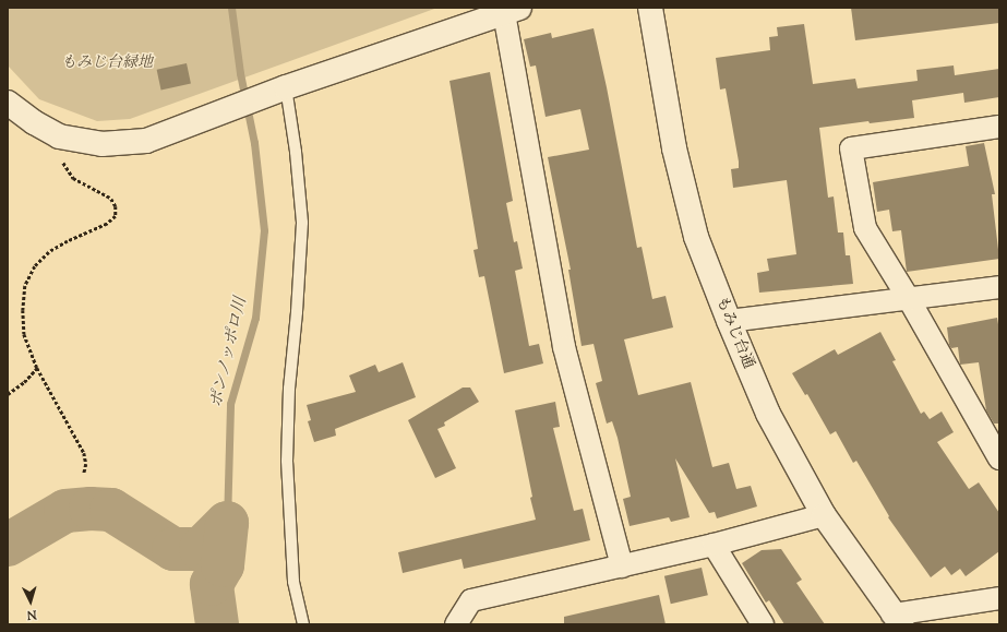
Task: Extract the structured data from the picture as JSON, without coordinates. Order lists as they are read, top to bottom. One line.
{"streets":{"street":["もみじ台通"]},"water":["ポンノッポロ川"],"parks":["もみじ台緑地"],"north":"bottom"}
